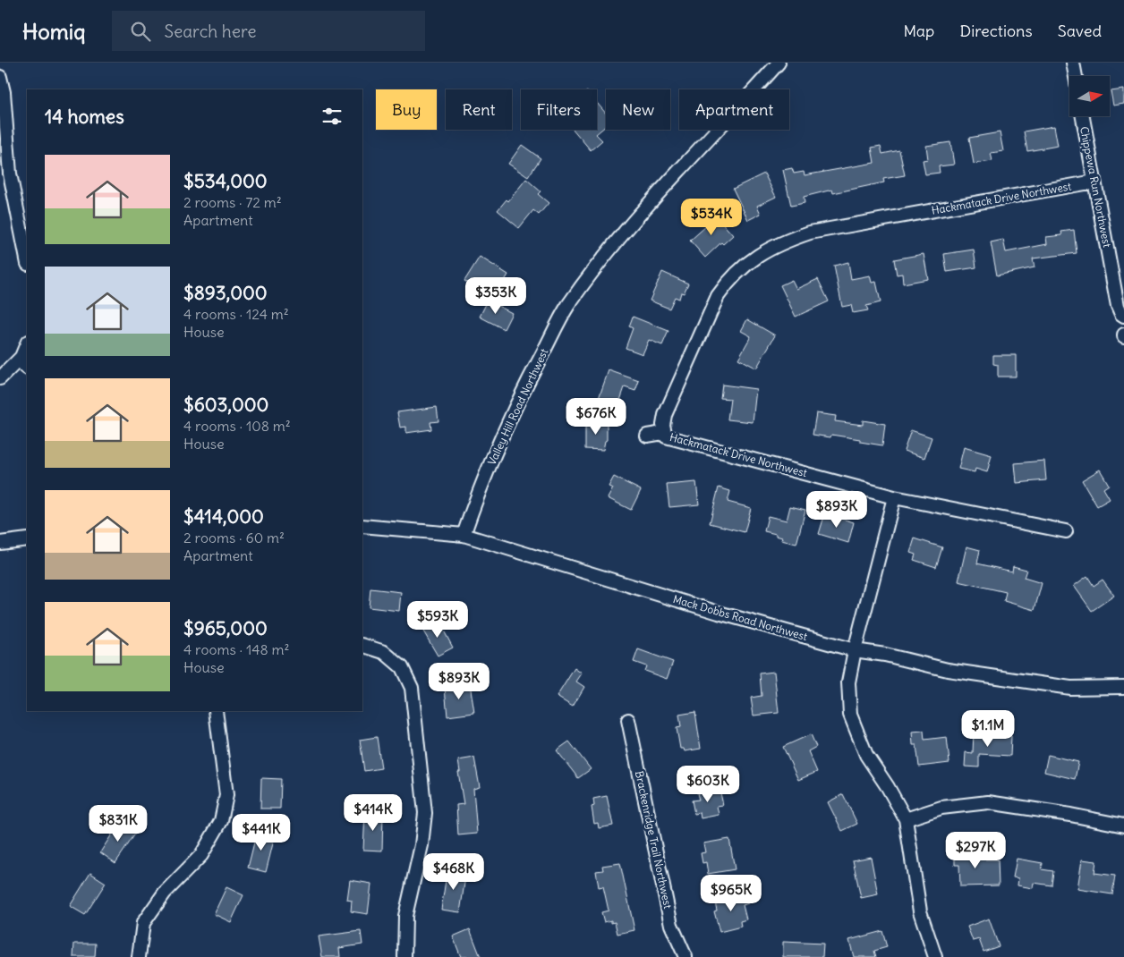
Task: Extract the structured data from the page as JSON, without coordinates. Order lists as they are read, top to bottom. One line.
{"streets":{"street":["Chippewa Run Northwest","Hackmatack Drive Northwest","Valley Hill Road Northwest","Mack Dobbs Road Northwest","Brackenridge Trail Northwest"]},"crossings":[["Chippewa Run Northwest","Hackmatack Drive Northwest"],["Valley Hill Road Northwest","Mack Dobbs Road Northwest"]],"north":"right","page":{"header":"Homiq","search":"Search here","nav":["Map","Directions","Saved"],"chip":["Buy","Rent","Filters","New","Apartment"],"heading":"14 homes","list":[{"name":"$534,000","note":"2 rooms · 72 m² · Apartment"},{"name":"$893,000","note":"4 rooms · 124 m² · House"},{"name":"$603,000","note":"4 rooms · 108 m² · House"},{"name":"$414,000","note":"2 rooms · 60 m² · Apartment"},{"name":"$965,000","note":"4 rooms · 148 m² · House"}],"price":["$534K","$353K","$676K","$893K","$593K","$893K","$1.1M","$603K","$414K","$831K","$441K","$297K","$468K","$965K"]}}
